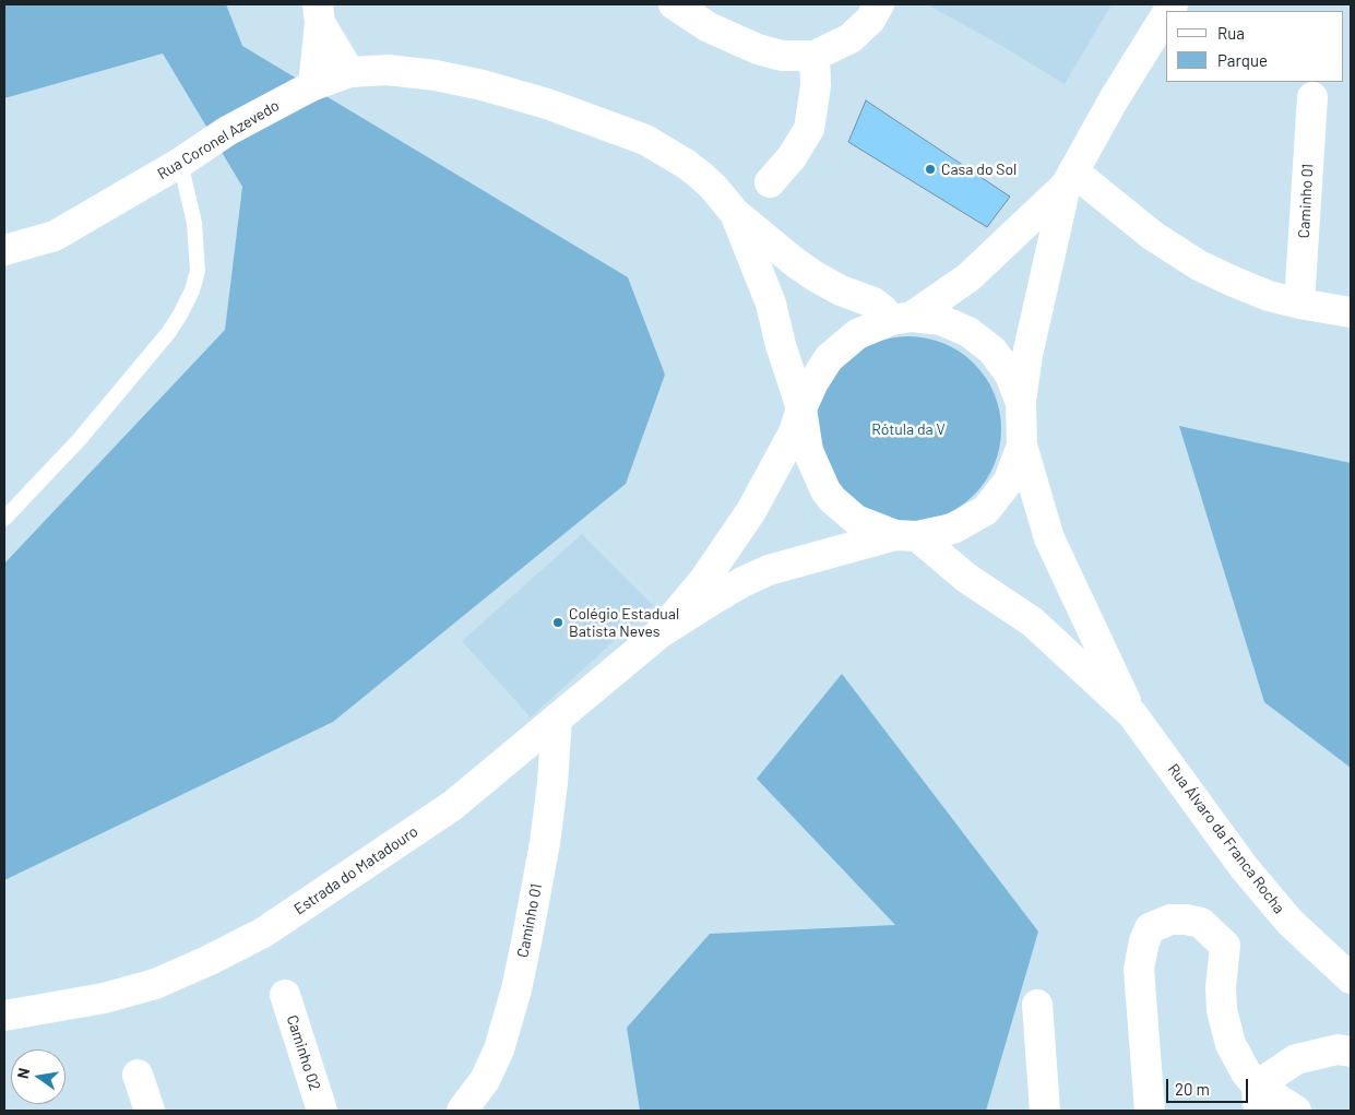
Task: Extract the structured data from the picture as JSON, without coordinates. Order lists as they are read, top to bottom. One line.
{"streets":{"main road":["Rua Coronel Azevedo","Caminho 01","Rua Álvaro da Franca Rocha","Estrada do Matadouro","Caminho 02"]},"crossings":[["Rua Coronel Azevedo","Rua Álvaro da Franca Rocha"],["Rua Coronel Azevedo","Estrada do Matadouro"],["Caminho 01","Estrada do Matadouro"],["Rua Álvaro da Franca Rocha","Estrada do Matadouro"]],"parks":["Rótula da V"],"places":["Casa do Sol","Colégio Estadual Batista Neves"],"legend":["Rua","Parque"],"scale_bar":"20 m","north":"left"}
